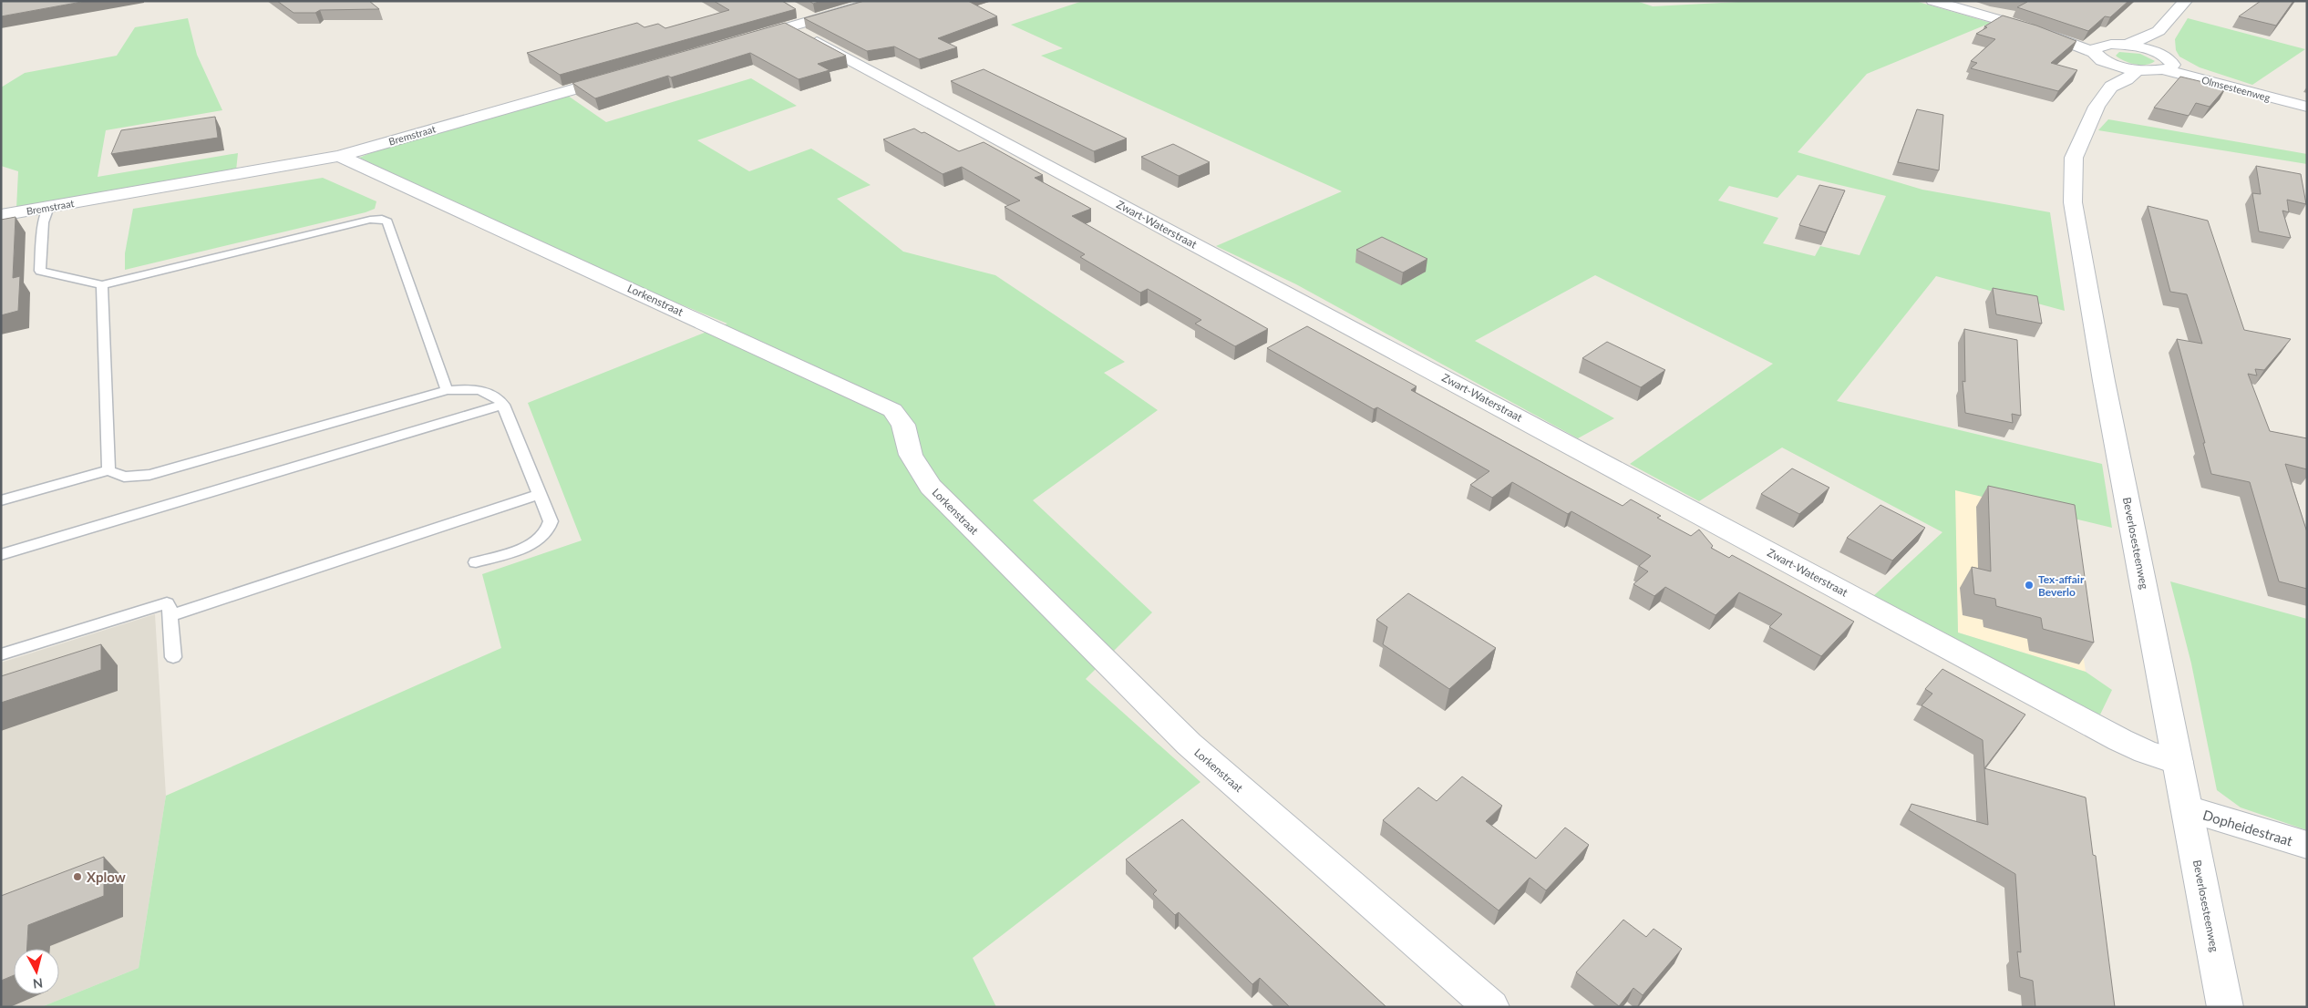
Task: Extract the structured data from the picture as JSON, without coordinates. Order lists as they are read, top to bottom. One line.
{"streets":{"street":["Olmsesteenweg","Bremstraat","Zwart-Waterstraat","Lorkenstraat","Beverlosesteenweg","Dopheidestraat"]},"crossings":[["Bremstraat","Lorkenstraat"],["Zwart-Waterstraat","Beverlosesteenweg"],["Beverlosesteenweg","Dopheidestraat"]],"places":["Tex-affair Beverlo","Xplow"],"north":"bottom"}
